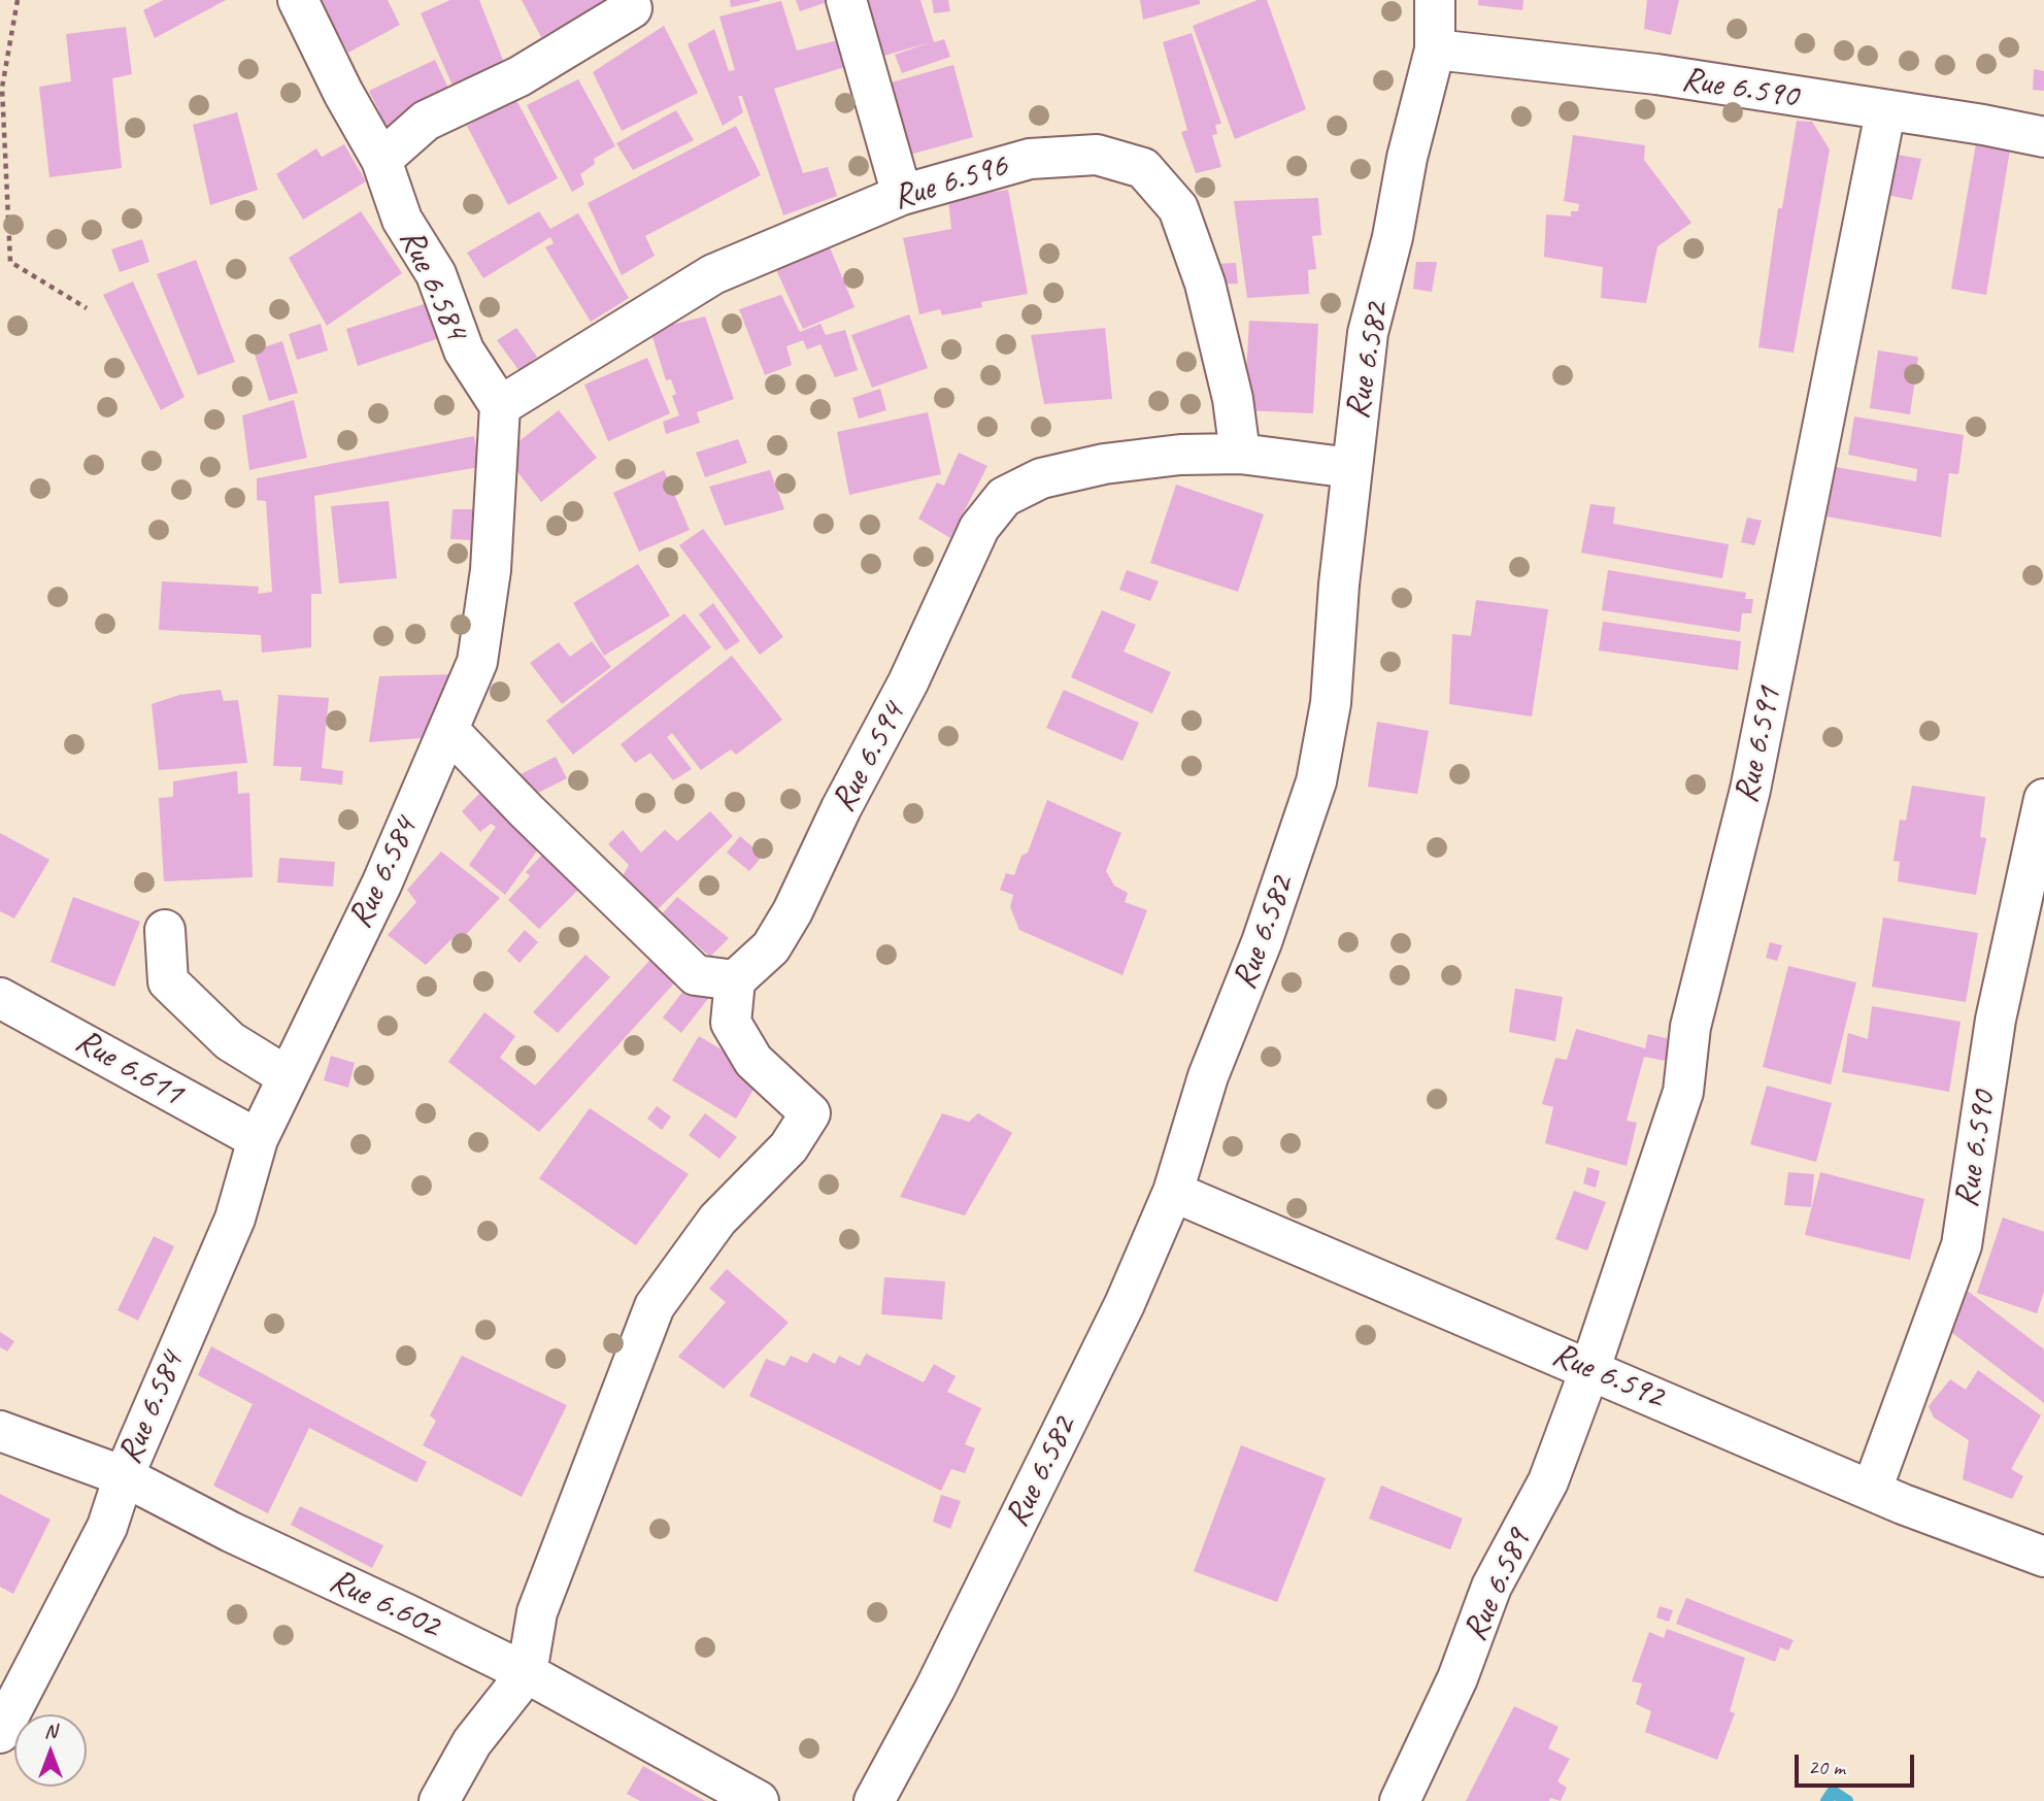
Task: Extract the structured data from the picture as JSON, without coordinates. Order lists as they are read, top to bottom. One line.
{"streets":{"street":["Rue 6.590","Rue 6.596","Rue 6.584","Rue 6.582","Rue 6.591","Rue 6.594","Rue 6.611","Rue 6.592","Rue 6.589","Rue 6.602"]},"crossings":[["Rue 6.590","Rue 6.582"],["Rue 6.590","Rue 6.591"],["Rue 6.590","Rue 6.592"],["Rue 6.596","Rue 6.584"],["Rue 6.596","Rue 6.594"],["Rue 6.584","Rue 6.611"],["Rue 6.584","Rue 6.602"],["Rue 6.582","Rue 6.594"],["Rue 6.582","Rue 6.592"],["Rue 6.591","Rue 6.592"],["Rue 6.591","Rue 6.589"],["Rue 6.592","Rue 6.589"]],"scale_bar":"20 m","north":"top"}
